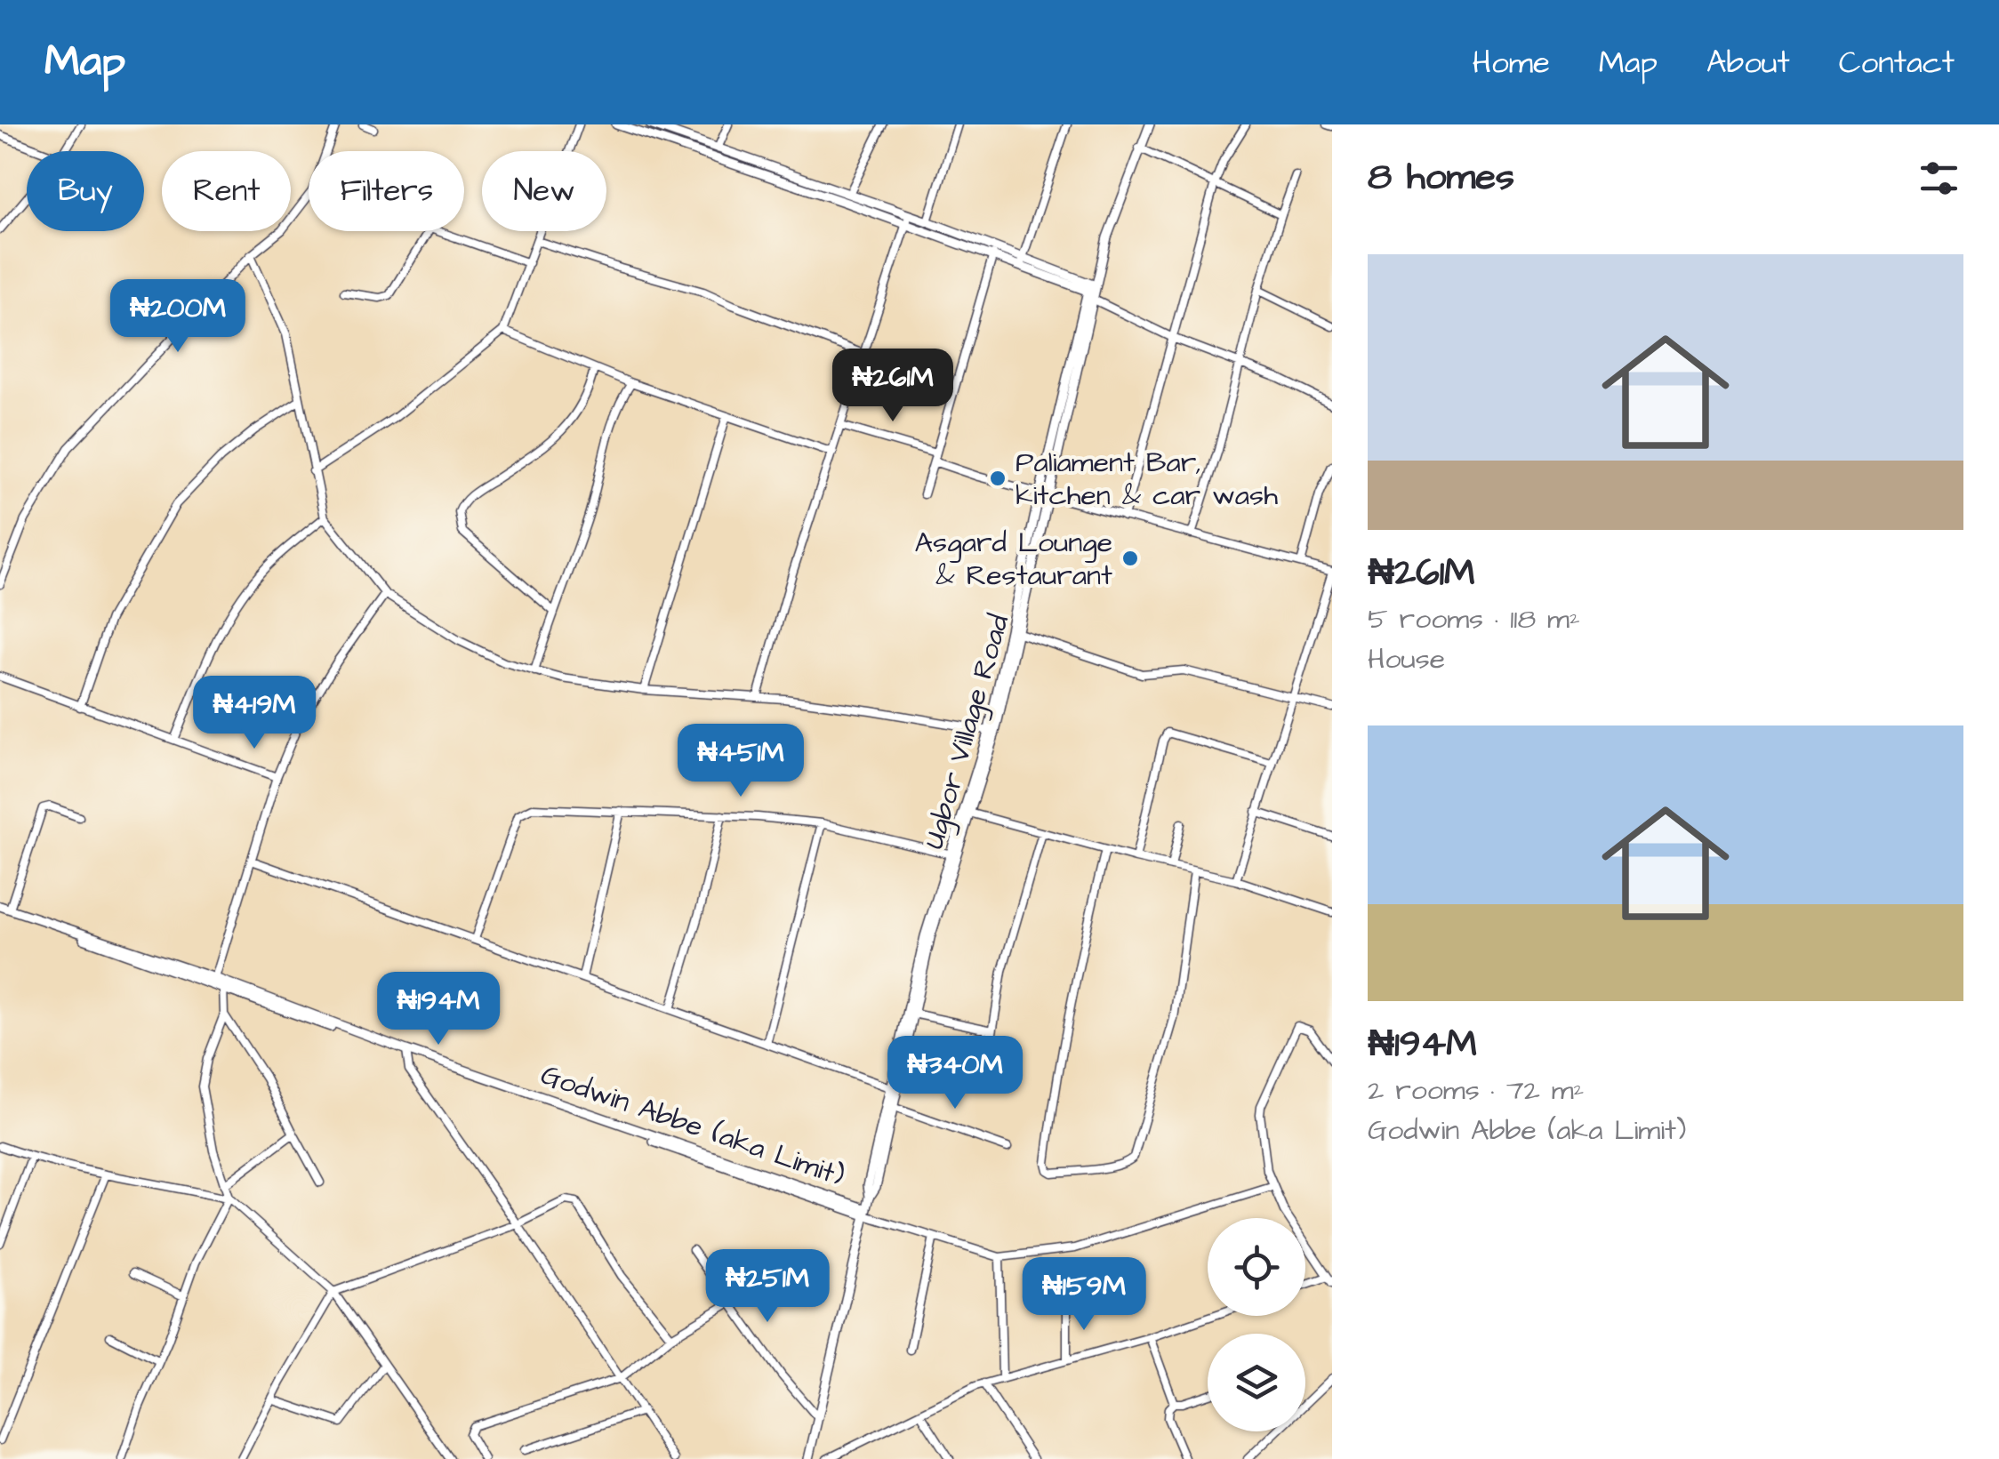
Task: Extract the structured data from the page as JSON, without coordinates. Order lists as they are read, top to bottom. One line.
{"streets":{"street":["Ugbor Village Road","Godwin Abbe (aka Limit)"]},"crossings":[["Ugbor Village Road","Godwin Abbe (aka Limit)"]],"places":["Paliament Bar, kitchen & car wash","Asgard Lounge & Restaurant"],"page":{"header":"Map","nav":["Home","Map","About","Contact"],"heading":"8 homes","chip":["Buy","Rent","Filters","New"],"list":[{"name":"₦261M","note":"5 rooms · 118 m² · House"},{"name":"₦194M","note":"2 rooms · 72 m² · Godwin Abbe (aka Limit)"}],"price":["₦200M","₦261M","₦419M","₦451M","₦194M","₦340M","₦251M","₦159M"]}}
